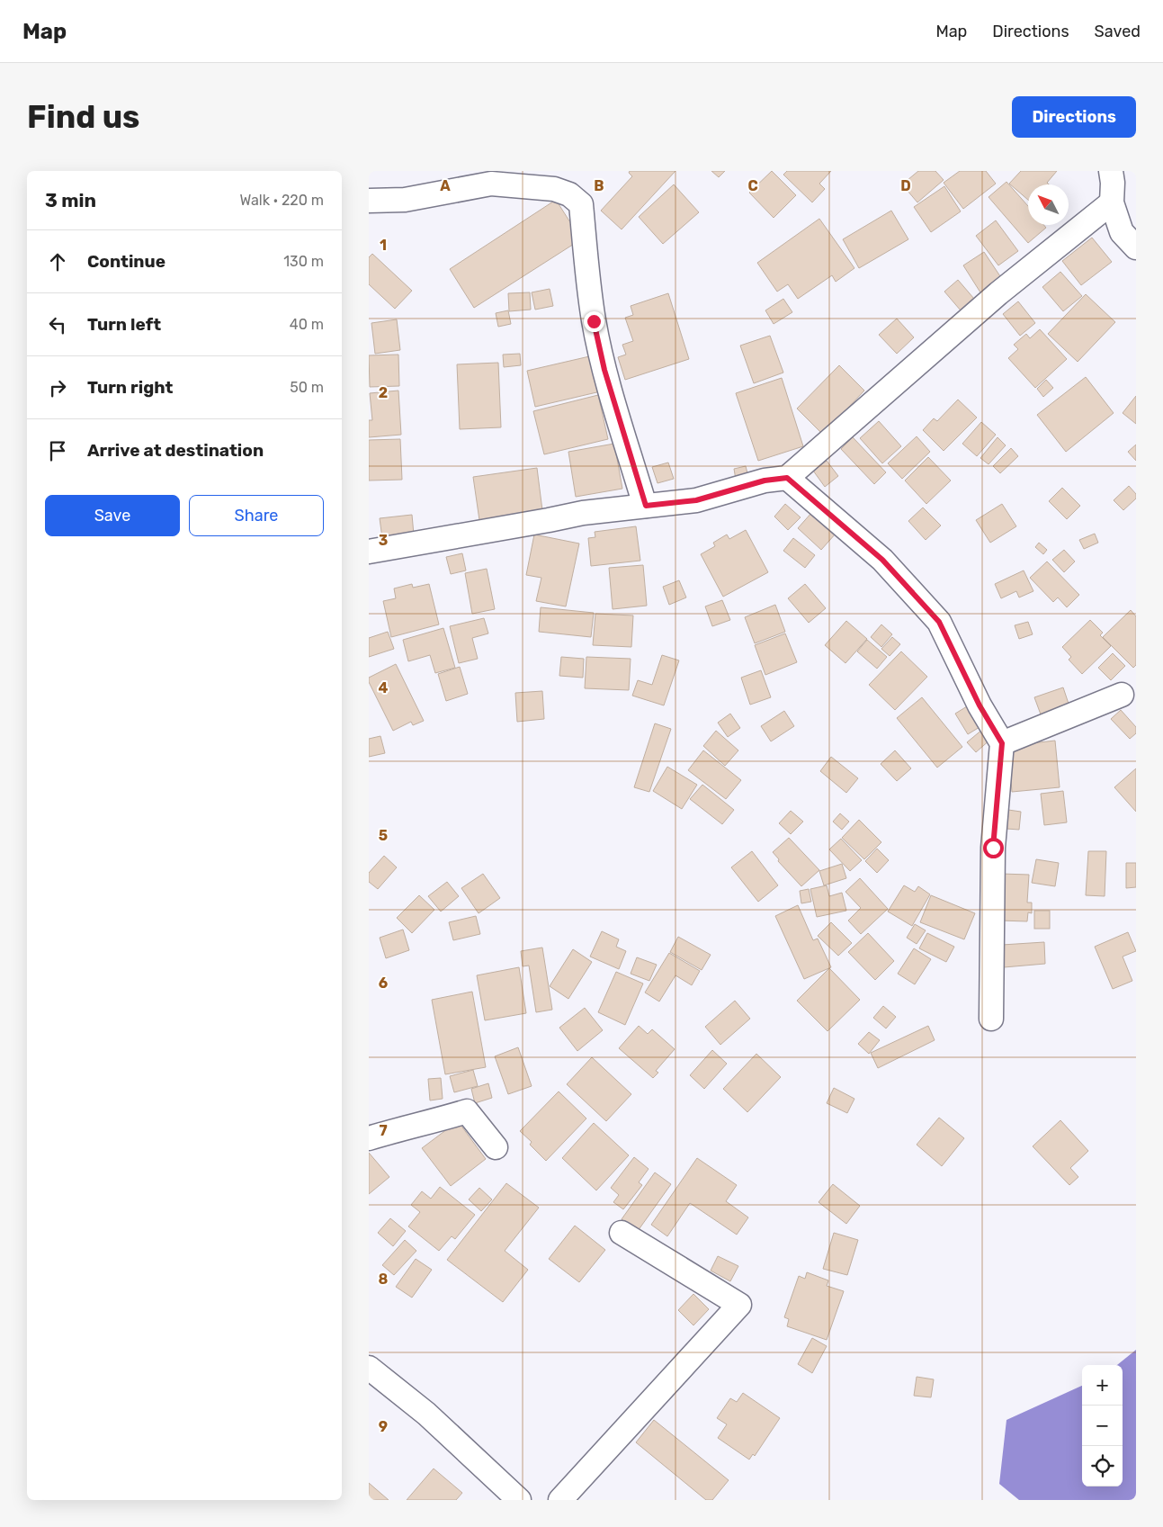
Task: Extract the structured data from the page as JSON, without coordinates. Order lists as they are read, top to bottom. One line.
{"north":"top left","page":{"header":"Map","nav":["Map","Directions","Saved"],"buttons":["Directions",["Save","Share"]],"title":"Find us","heading":["3 min","Walk · 220 m"],"list":[["Continue","130 m"],["Turn left","40 m"],["Turn right","50 m"],"Arrive at destination"],"map_buttons":["+","−"]},"grid":{"columns":["A","B","C","D"],"rows":["1","2","3","4","5","6","7","8","9"]}}
